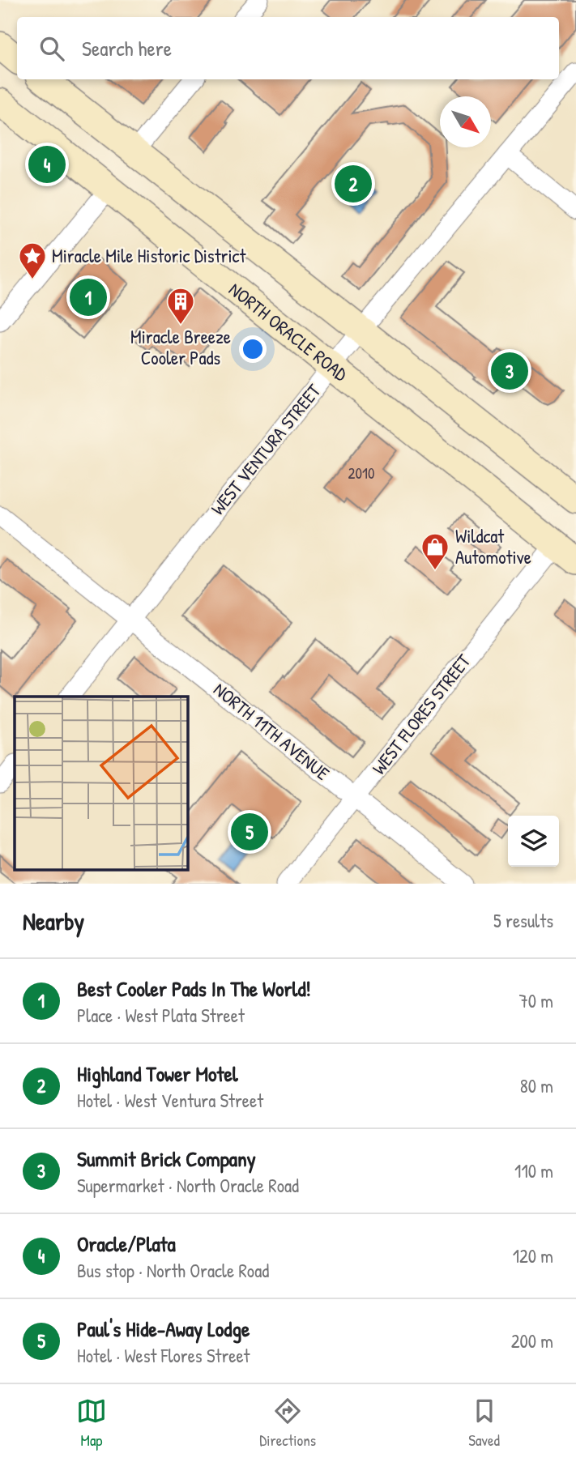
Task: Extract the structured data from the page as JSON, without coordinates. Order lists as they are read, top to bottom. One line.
{"streets":{"main road":["NORTH ORACLE ROAD"],"street":["WEST VENTURA STREET","WEST FLORES STREET","NORTH 11TH AVENUE"]},"crossings":[["NORTH ORACLE ROAD","WEST VENTURA STREET"],["NORTH ORACLE ROAD","WEST FLORES STREET"],["WEST VENTURA STREET","NORTH 11TH AVENUE"],["WEST FLORES STREET","NORTH 11TH AVENUE"]],"places":{"place":["Miracle Mile Historic District"],"building":["Miracle Breeze Cooler Pads"],"shop":["Wildcat Automotive"]},"house_numbers":["2010"],"north":"bottom right","page":{"search":"Search here","pins":["4","2","1","3","5"],"heading":["Nearby","5 results"],"list":[{"mark":"1","name":"Best Cooler Pads In The World!","note":"Place · West Plata Street","value":"70 m"},{"mark":"2","name":"Highland Tower Motel","note":"Hotel · West Ventura Street","value":"80 m"},{"mark":"3","name":"Summit Brick Company","note":"Supermarket · North Oracle Road","value":"110 m"},{"mark":"4","name":"Oracle/Plata","note":"Bus stop · North Oracle Road","value":"120 m"},{"mark":"5","name":"Paul's Hide-Away Lodge","note":"Hotel · West Flores Street","value":"200 m"}],"nav":["Map","Directions","Saved"]}}
